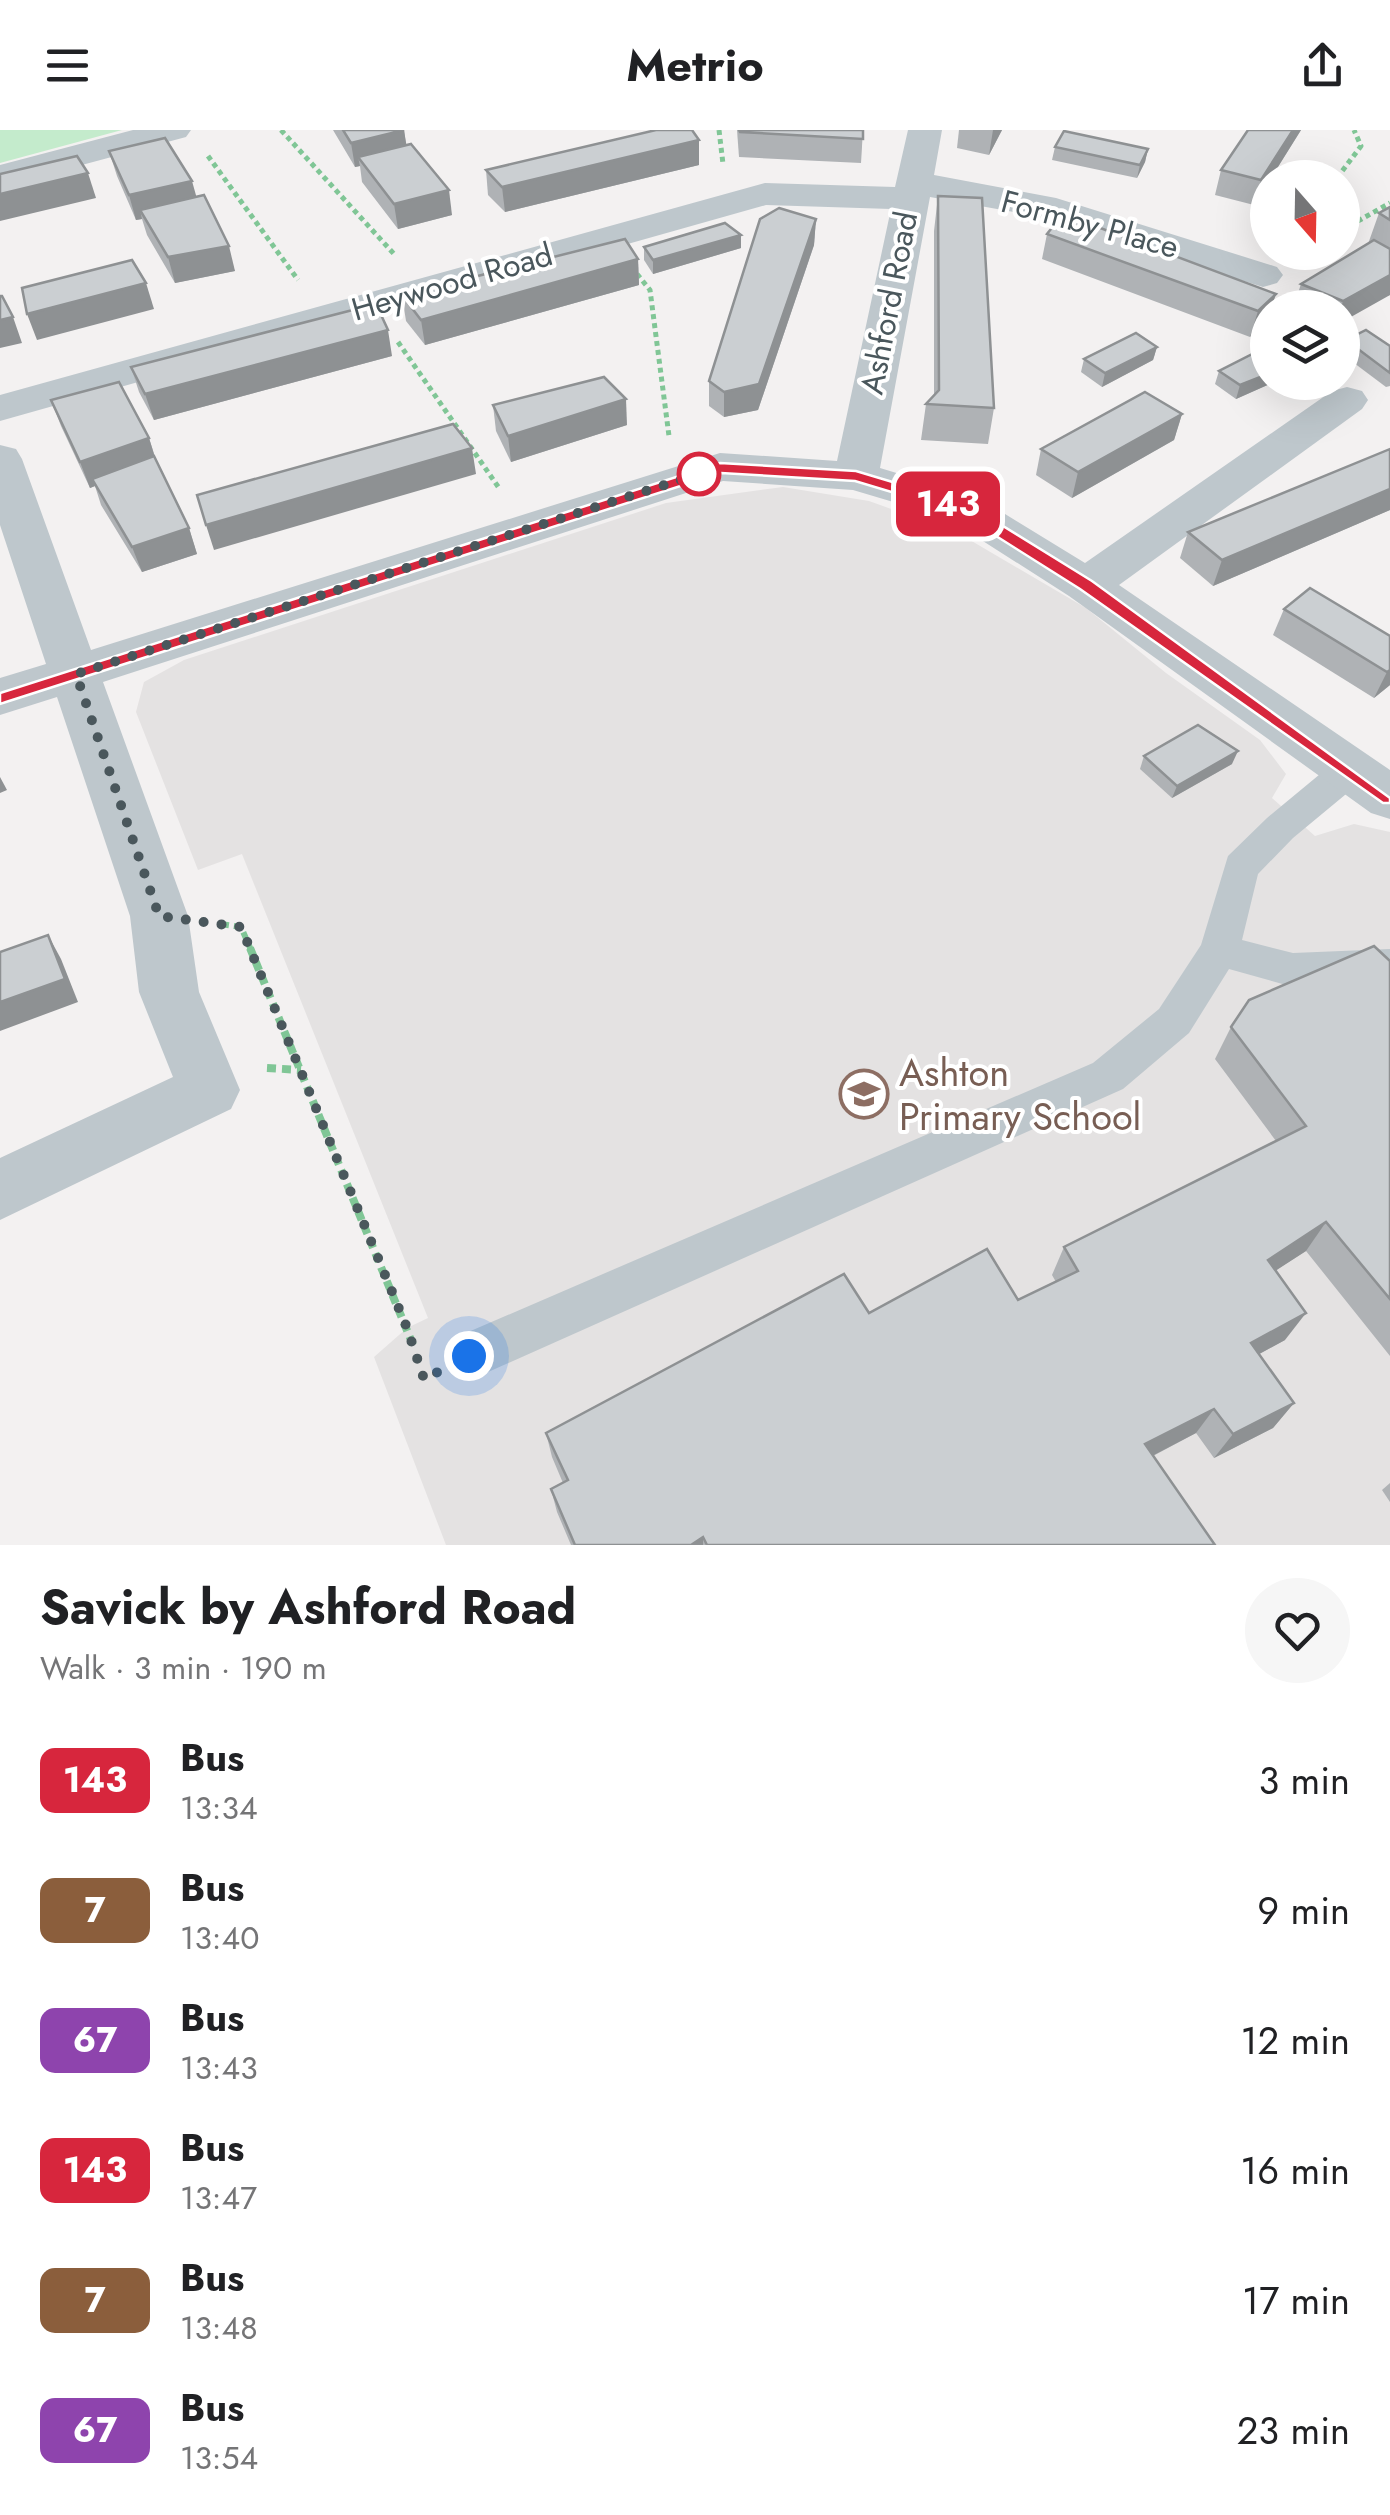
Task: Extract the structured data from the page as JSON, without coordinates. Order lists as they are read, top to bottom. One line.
{"streets":{"street":["Formby Place","Heywood Road","Ashford Road"]},"crossings":[["Formby Place","Heywood Road"],["Formby Place","Ashford Road"],["Heywood Road","Ashford Road"]],"places":{"school or university":["Ashton Primary School"]},"lines":["bus line 143"],"north":"bottom","page":{"header":"Metrio","on_map":"143","heading":["Savick by Ashford Road","Walk · 3 min · 190 m"],"list":[{"mark":"143","name":"Bus","note":"13:34","value":"3 min"},{"mark":"7","name":"Bus","note":"13:40","value":"9 min"},{"mark":"67","name":"Bus","note":"13:43","value":"12 min"},{"mark":"143","name":"Bus","note":"13:47","value":"16 min"},{"mark":"7","name":"Bus","note":"13:48","value":"17 min"},{"mark":"67","name":"Bus","note":"13:54","value":"23 min"}]}}
